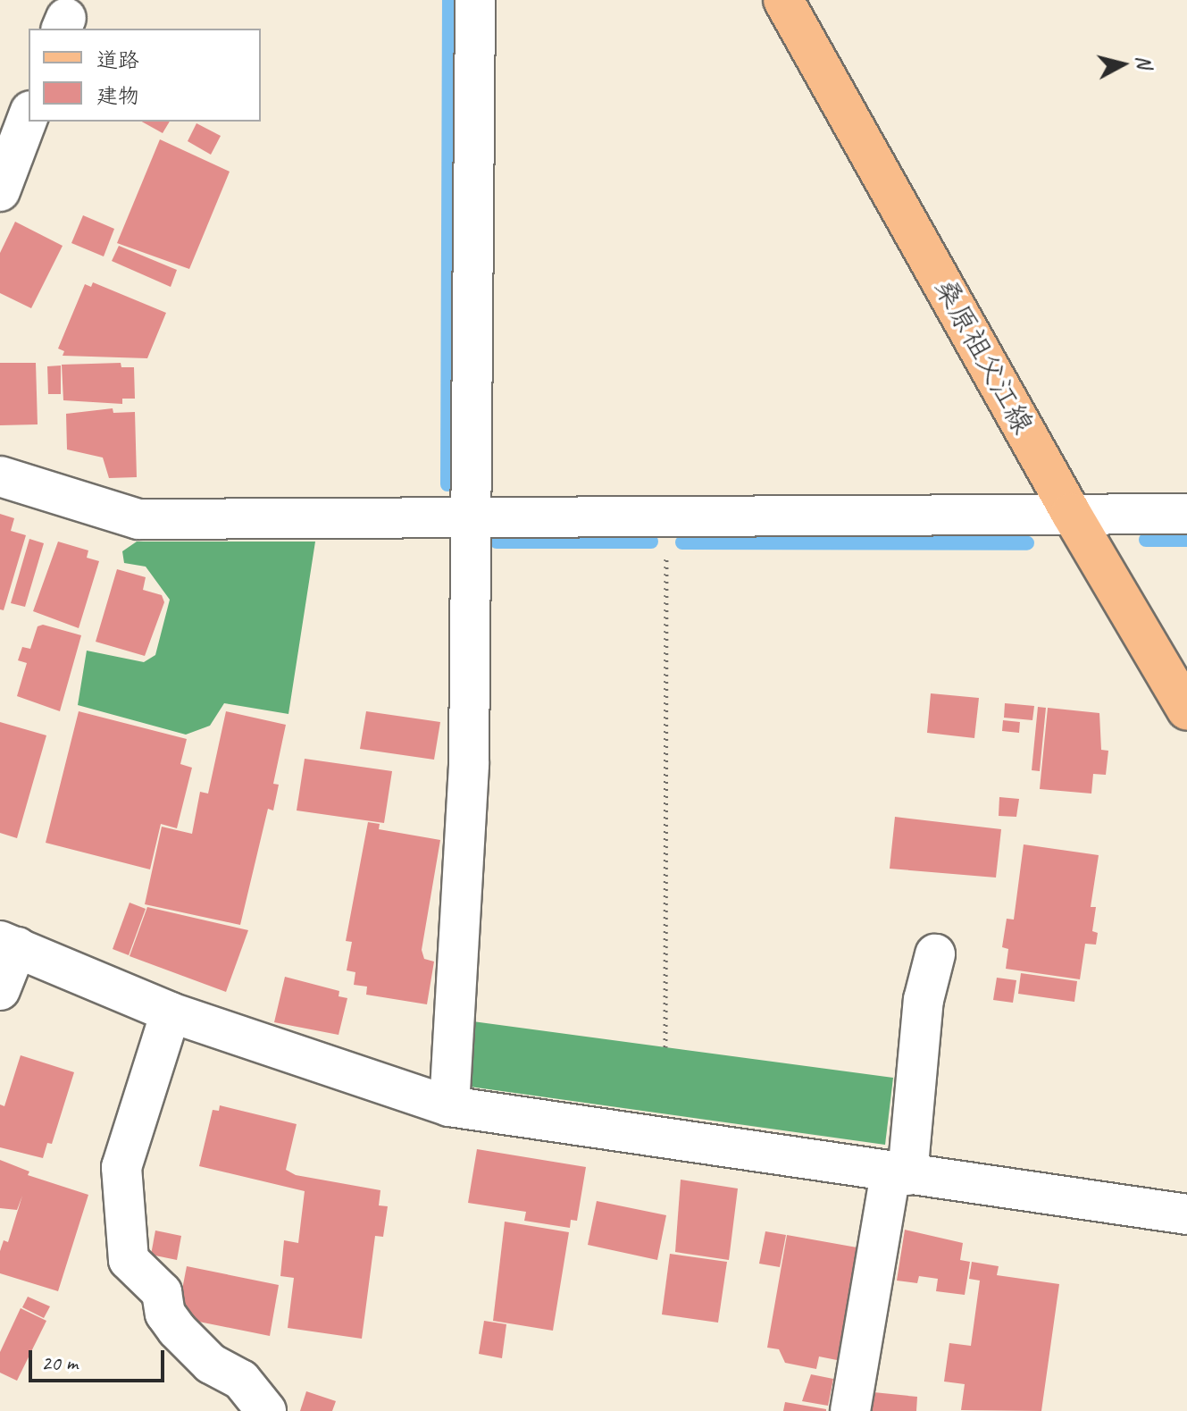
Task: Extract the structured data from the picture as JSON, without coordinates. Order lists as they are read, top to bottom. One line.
{"streets":{"main road":["桑原祖父江線"]},"legend":["道路","建物"],"scale_bar":"20 m","north":"right"}
